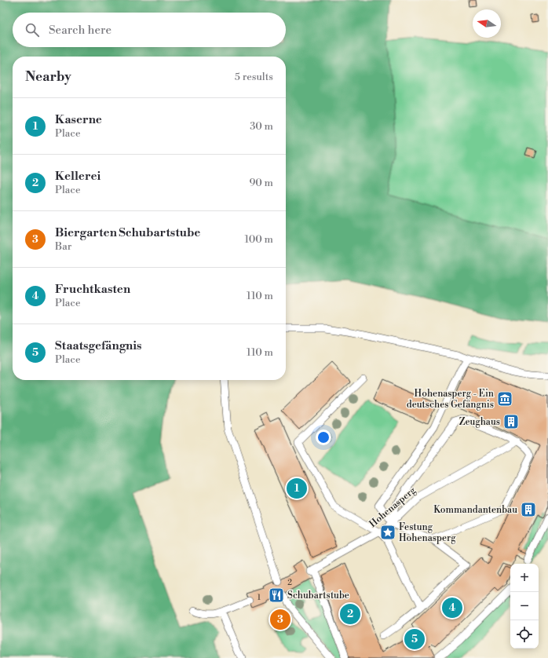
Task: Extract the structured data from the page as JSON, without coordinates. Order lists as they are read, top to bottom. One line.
{"streets":{"lane":["Hohenasperg"]},"places":{"museum":["Hohenasperg - Ein deutsches Gefängnis"],"building":["Zeughaus","Kommandantenbau"],"place":["Festung Hohenasperg"],"restaurant":["Schubartstube"]},"house_numbers":["2","1"],"north":"left","page":{"search":"Search here","heading":["Nearby","5 results"],"list":[{"mark":"1","name":"Kaserne","note":"Place","value":"30 m"},{"mark":"2","name":"Kellerei","note":"Place","value":"90 m"},{"mark":"3","name":"Biergarten Schubartstube","note":"Bar","value":"100 m"},{"mark":"4","name":"Fruchtkasten","note":"Place","value":"110 m"},{"mark":"5","name":"Staatsgefängnis","note":"Place","value":"110 m"}],"pins":["1","4","2","3","5"],"map_buttons":["+","−"]}}
